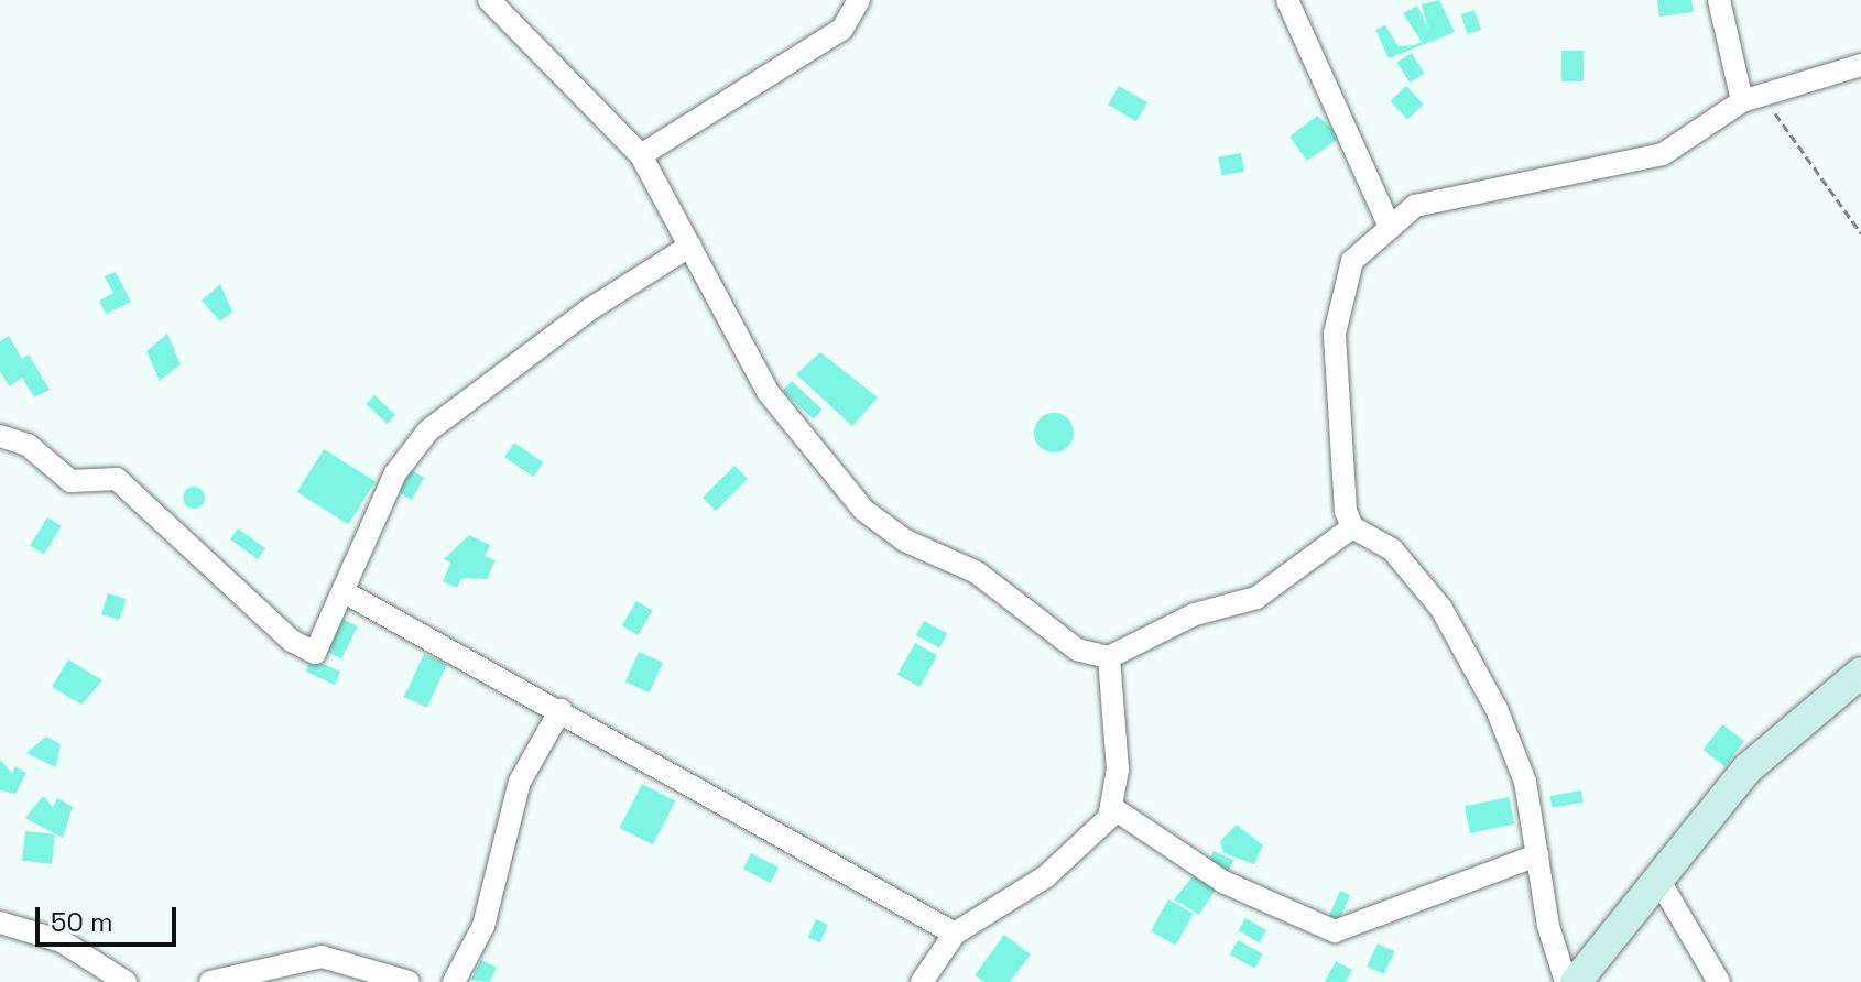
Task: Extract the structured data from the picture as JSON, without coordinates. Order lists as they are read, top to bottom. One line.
{"scale_bar":"50 m"}
